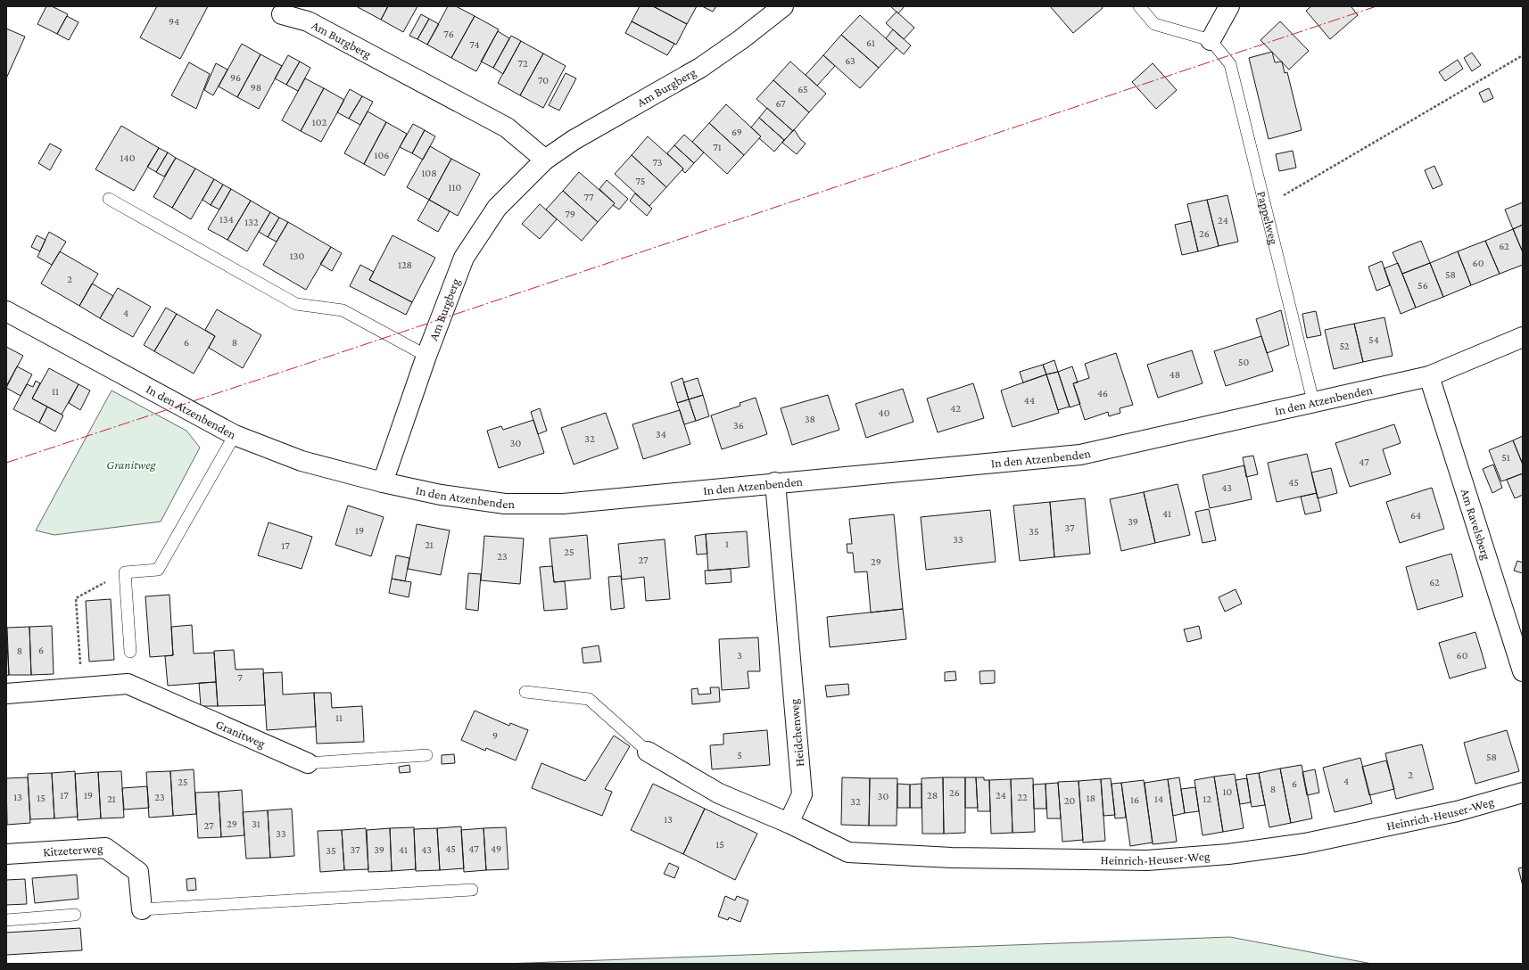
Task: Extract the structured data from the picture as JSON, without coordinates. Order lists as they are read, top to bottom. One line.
{"streets":{"street":["Am Burgberg","In den Atzenbenden","Am Ravelsberg","Heidchenweg","Granitweg","Heinrich-Heuser-Weg","Kitzeterweg"],"lane":["Pappelweg"]},"crossings":[["Am Burgberg","In den Atzenbenden"],["Pappelweg","In den Atzenbenden"],["In den Atzenbenden","Am Ravelsberg"],["In den Atzenbenden","Heidchenweg"],["Heidchenweg","Heinrich-Heuser-Weg"]],"parks":["Granitweg"],"house_numbers":["94","76","61","74","63","72","96","70","98","65","67","102","69","71","106","140","73","108","75","110","77","79","134","24","132","26","62","130","60","128","58","2","56","4","54","6","8","52","50","48","11","46","44","42","40","38","36","34","32","30","51","47","45","43","41","64","39","37","19","35","33","1","21","17","25","23","27","29","62","6","8","3","60","7","11","9","5","58","2","4","25","6","8","10","26","17","19","28","24","30","13","23","22","15","18","21","14","12","16","20","32","13","29","31","27","33","15","45","47","49","37","39","41","43","35"]}
